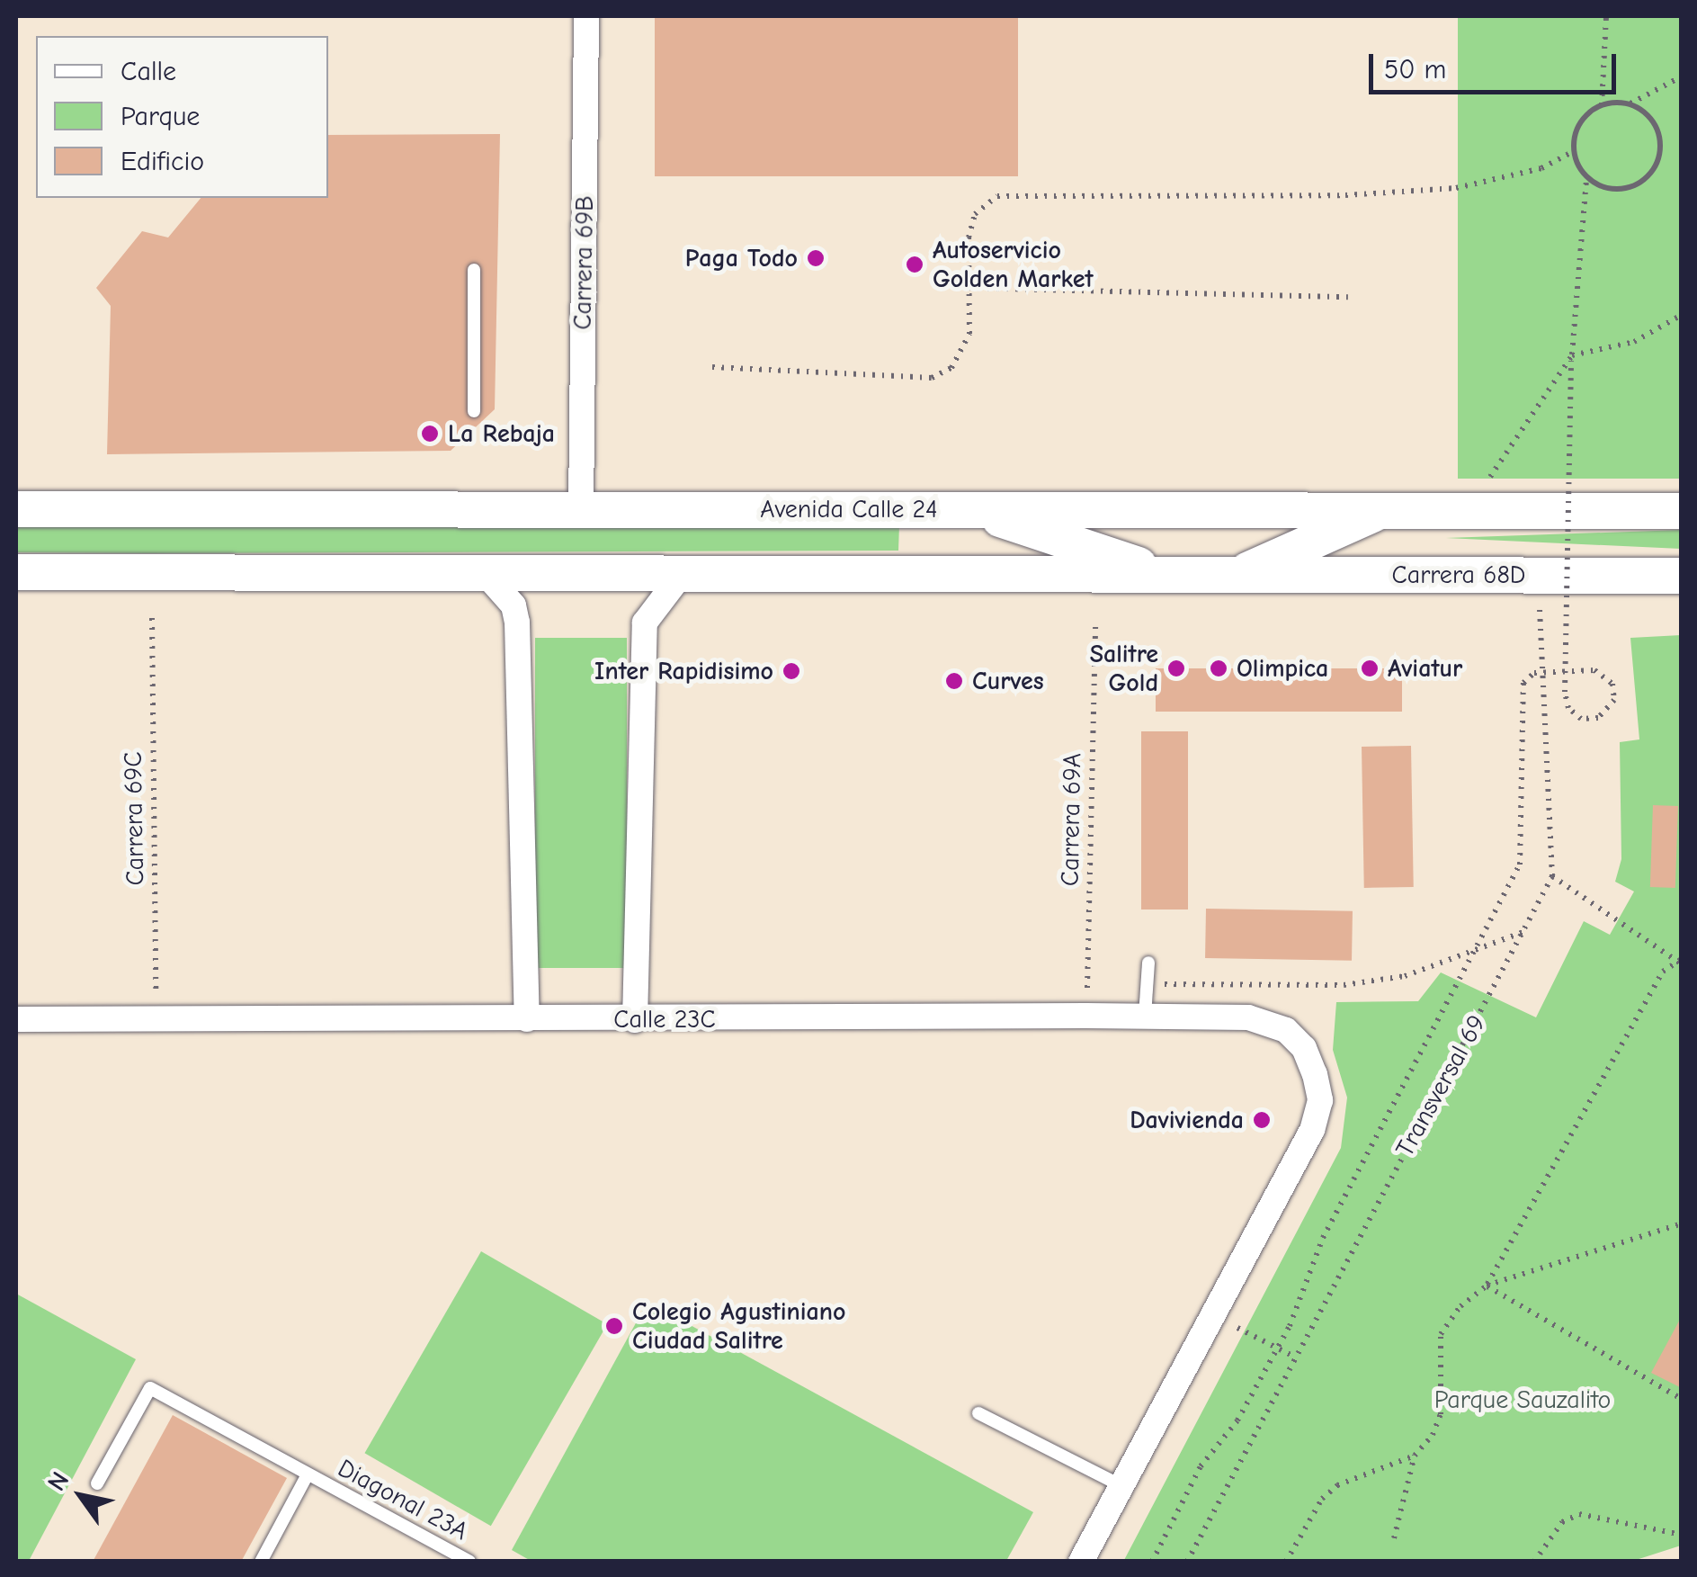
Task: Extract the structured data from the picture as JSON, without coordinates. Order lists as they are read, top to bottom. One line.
{"streets":{"main road":["Avenida Calle 24","Carrera 68D"],"street":["Carrera 69B","Calle 23C"],"lane":["Diagonal 23A"],"path":["Carrera 69C","Carrera 69A","Transversal 69"]},"crossings":[["Carrera 69B","Avenida Calle 24"],["Carrera 68D","Transversal 69"],["Carrera 69C","Calle 23C"],["Carrera 69A","Calle 23C"]],"parks":["Parque Sauzalito"],"places":["Paga Todo","Autoservicio Golden Market","La Rebaja","Salitre Gold","Olimpica","Aviatur","Inter Rapidisimo","Curves","Davivienda","Colegio Agustiniano Ciudad Salitre"],"legend":["Calle","Parque","Edificio"],"scale_bar":"50 m","north":"top left"}
